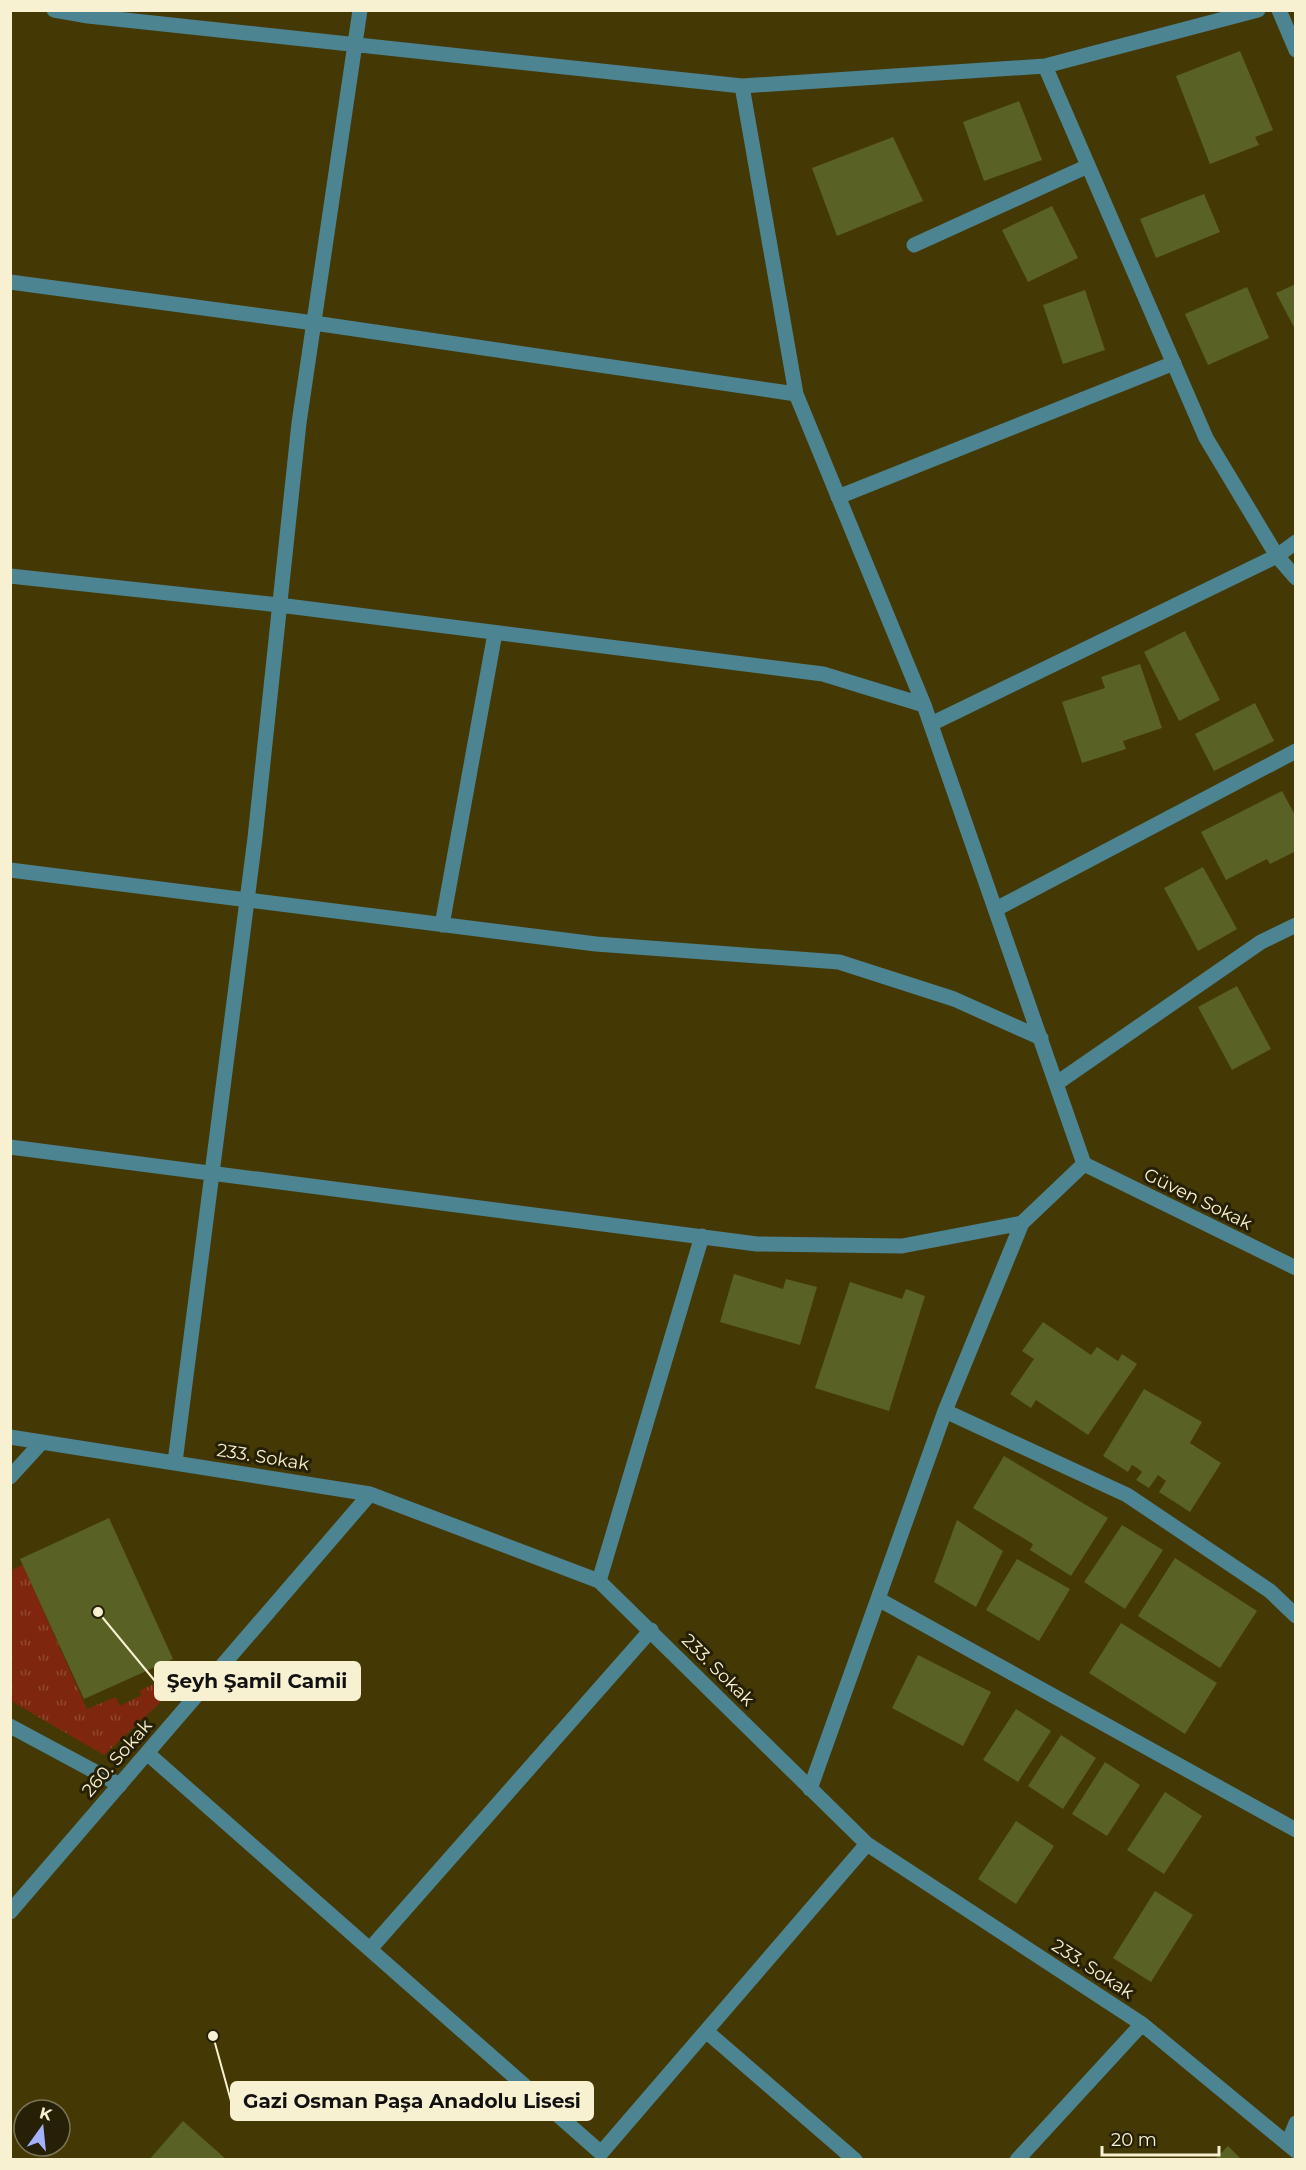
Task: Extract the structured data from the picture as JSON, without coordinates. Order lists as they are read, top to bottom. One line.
{"streets":{"street":["Güven Sokak","233. Sokak","260. Sokak"]},"crossings":[["233. Sokak","260. Sokak"]],"places":["Şeyh Şamil Camii","Gazi Osman Paşa Anadolu Lisesi"],"scale_bar":"20 m","north":"top"}
